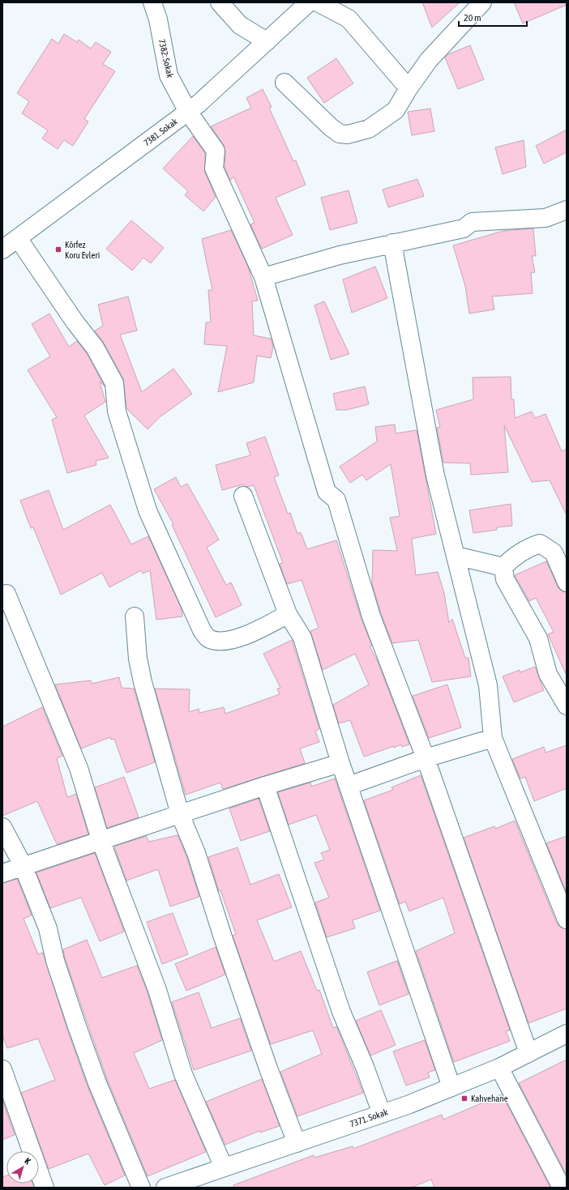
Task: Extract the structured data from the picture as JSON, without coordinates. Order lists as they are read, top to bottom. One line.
{"streets":{"street":["7382: Sokak","7381. Sokak","7371. Sokak"]},"crossings":[["7382: Sokak","7381. Sokak"],["7382: Sokak","7371. Sokak"]],"places":{"transit":["Körfez Koru Evleri","Kahvehane"]},"scale_bar":"20 m","north":"top right"}
